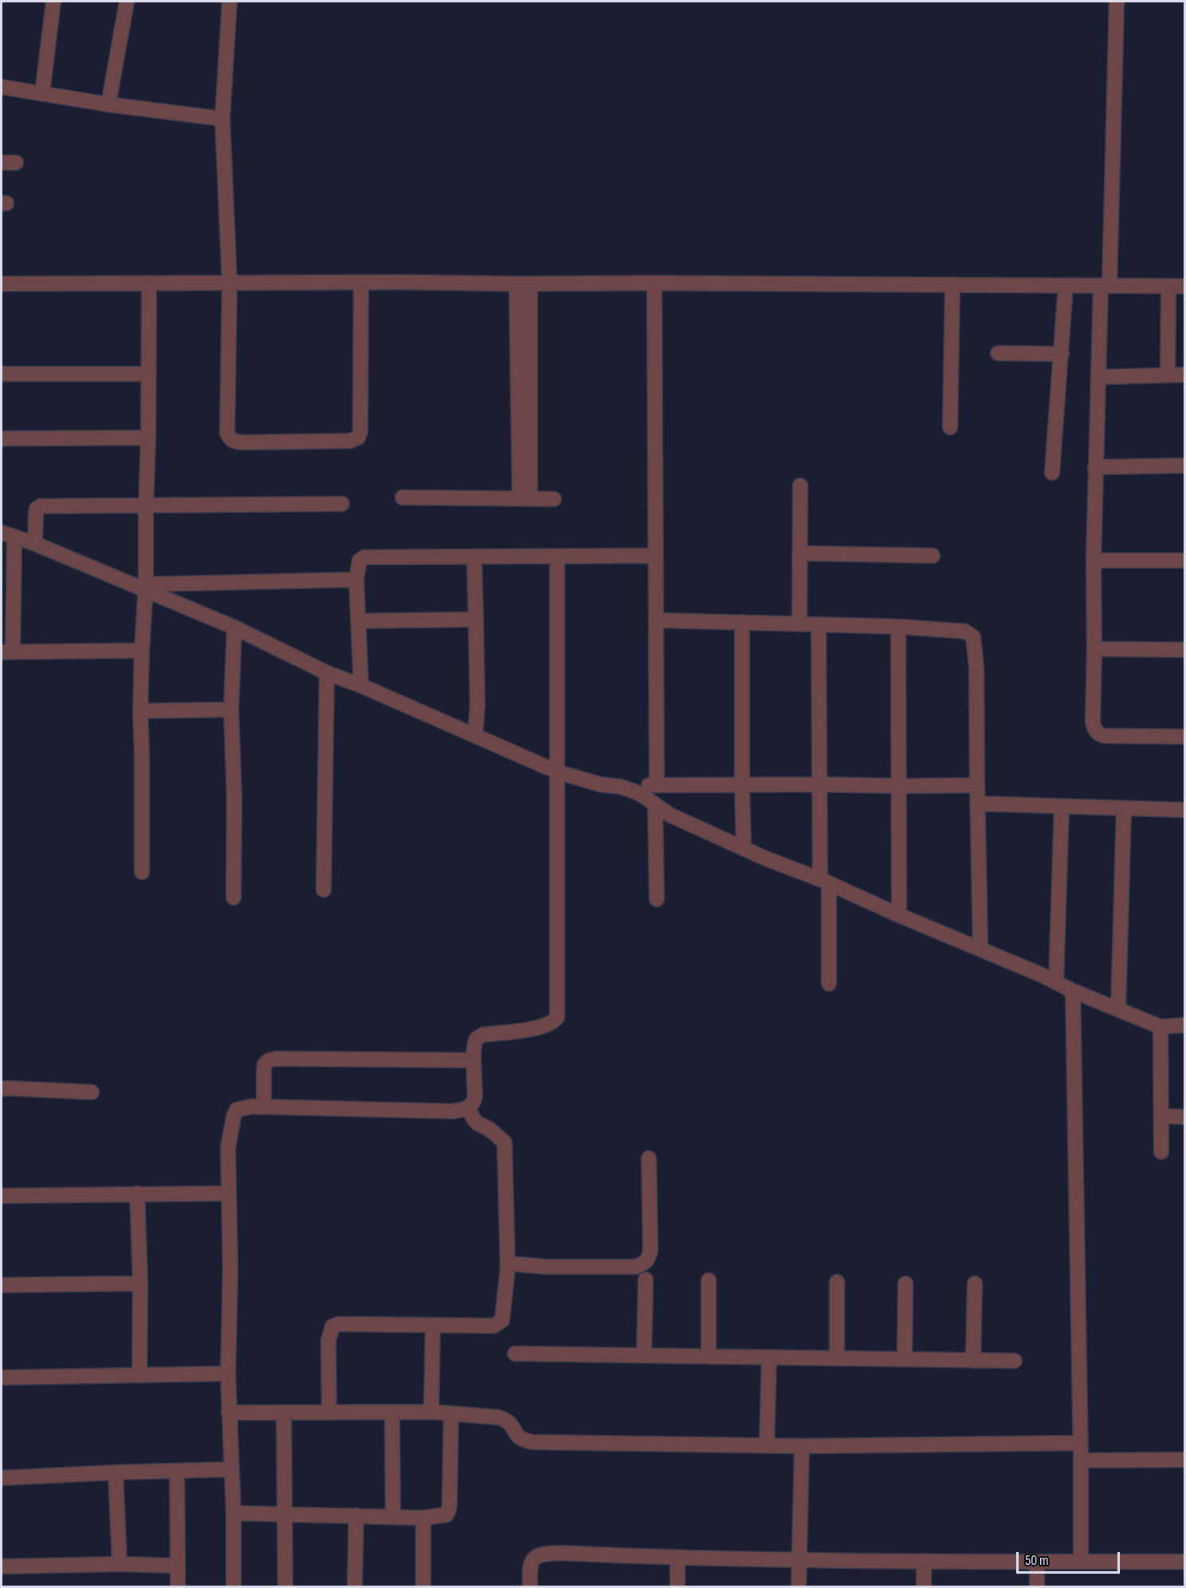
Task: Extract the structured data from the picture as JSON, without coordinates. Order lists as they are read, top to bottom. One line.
{"scale_bar":"50 m"}
